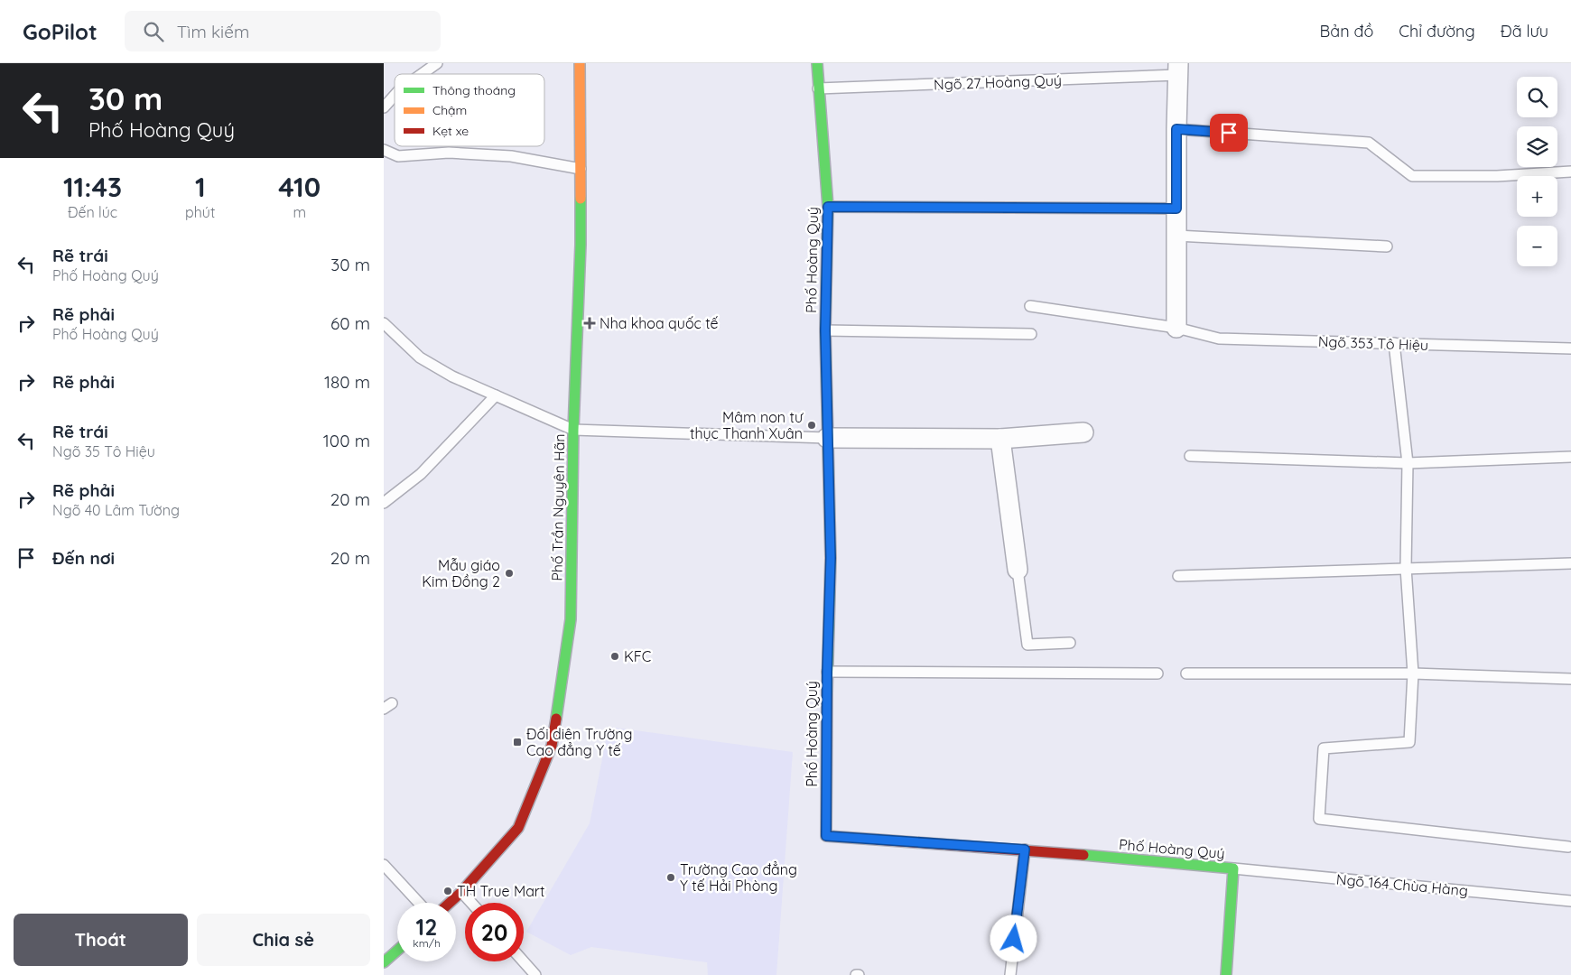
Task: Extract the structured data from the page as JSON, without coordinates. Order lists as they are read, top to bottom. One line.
{"streets":{"street":["Phố Hoàng Quý","Phố Trần Nguyên Hãn"],"lane":["Ngõ 27 Hoàng Quý","Ngõ 353 Tô Hiệu","Ngõ 164 Chùa Hàng"]},"crossings":[["Ngõ 27 Hoàng Quý","Phố Hoàng Quý"],["Phố Hoàng Quý","Ngõ 164 Chùa Hàng"]],"places":{"health":["Nha khoa quốc tế"],"other":["Mâm non tư thục Thanh Xuân","Mẫu giáo Kim Đồng 2","KFC","Trường Cao đẳng Y tế Hải Phòng","TH True Mart"],"transit":["Đối diện Trường Cao đẳng Y tế"]},"legend":["Thông thoáng","Chậm","Kẹt xe"],"page":{"header":"GoPilot","search":"Tìm kiếm","nav":["Bản đồ","Chỉ đường","Đã lưu"],"turn":["30 m","Phố Hoàng Quý"],"map_buttons":["+","−"],"eta":["11:43","Đến lúc","1","phút","410","m"],"list":[{"name":"Rẽ trái","note":"Phố Hoàng Quý","value":"30 m"},{"name":"Rẽ phải","note":"Phố Hoàng Quý","value":"60 m"},{"name":"Rẽ phải","value":"180 m"},{"name":"Rẽ trái","note":"Ngõ 35 Tô Hiệu","value":"100 m"},{"name":"Rẽ phải","note":"Ngõ 40 Lâm Tường","value":"20 m"},{"name":"Đến nơi","value":"20 m"}],"speed":"12 km/h","limit":"20","buttons":["Thoát","Chia sẻ"]}}
